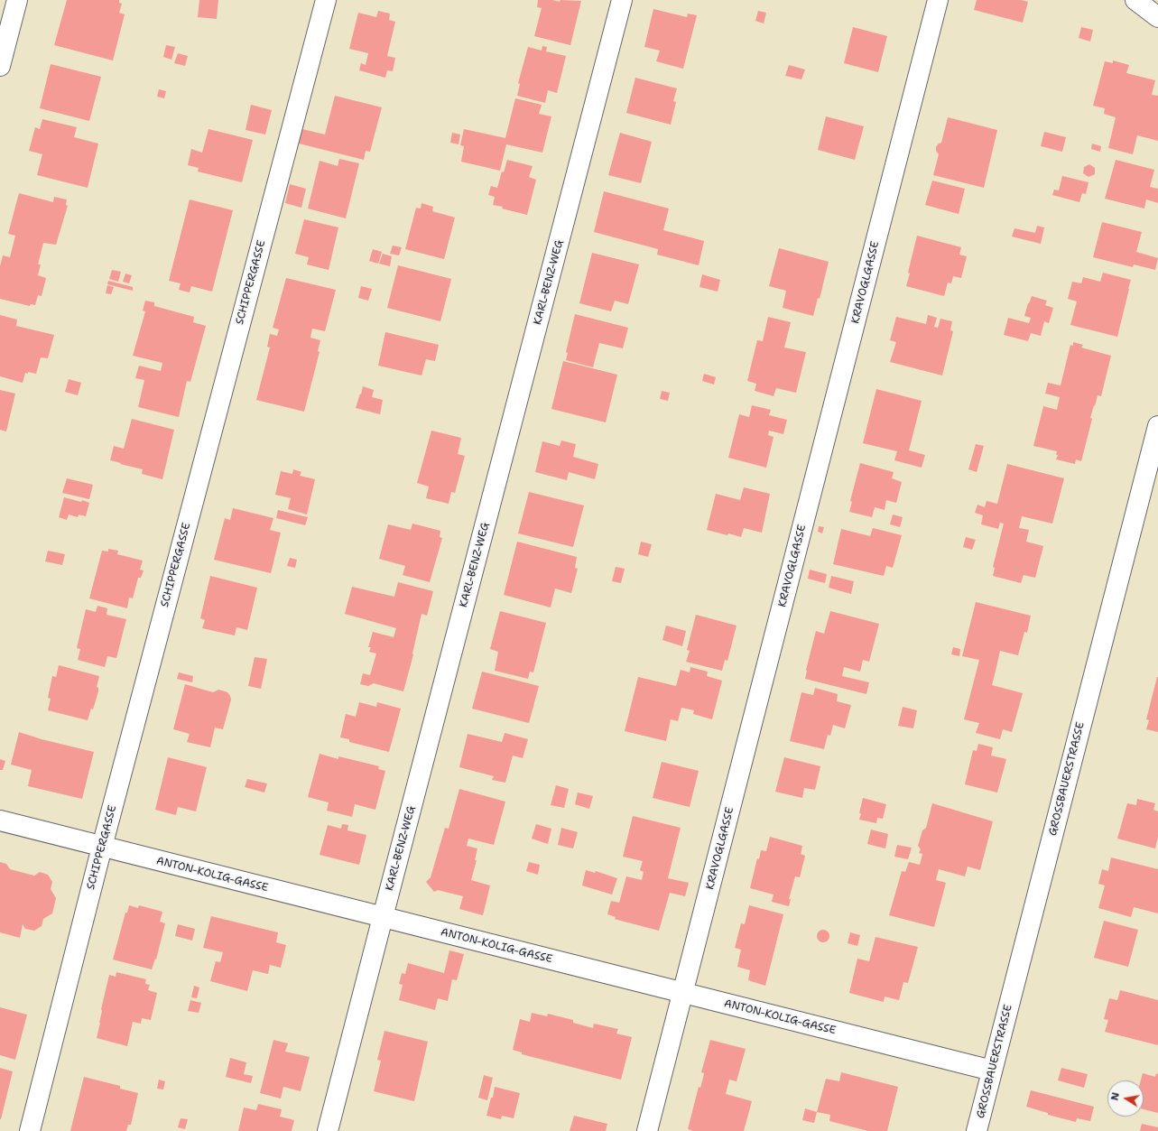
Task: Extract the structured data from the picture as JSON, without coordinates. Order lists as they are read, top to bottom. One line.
{"streets":{"street":["SCHIPPERGASSE","KARL-BENZ-WEG","KRAVOGLGASSE","GROSSBAUERSTRASSE","ANTON-KOLIG-GASSE"]},"crossings":[["SCHIPPERGASSE","ANTON-KOLIG-GASSE"],["KARL-BENZ-WEG","ANTON-KOLIG-GASSE"],["KRAVOGLGASSE","ANTON-KOLIG-GASSE"],["GROSSBAUERSTRASSE","ANTON-KOLIG-GASSE"]],"north":"left"}
